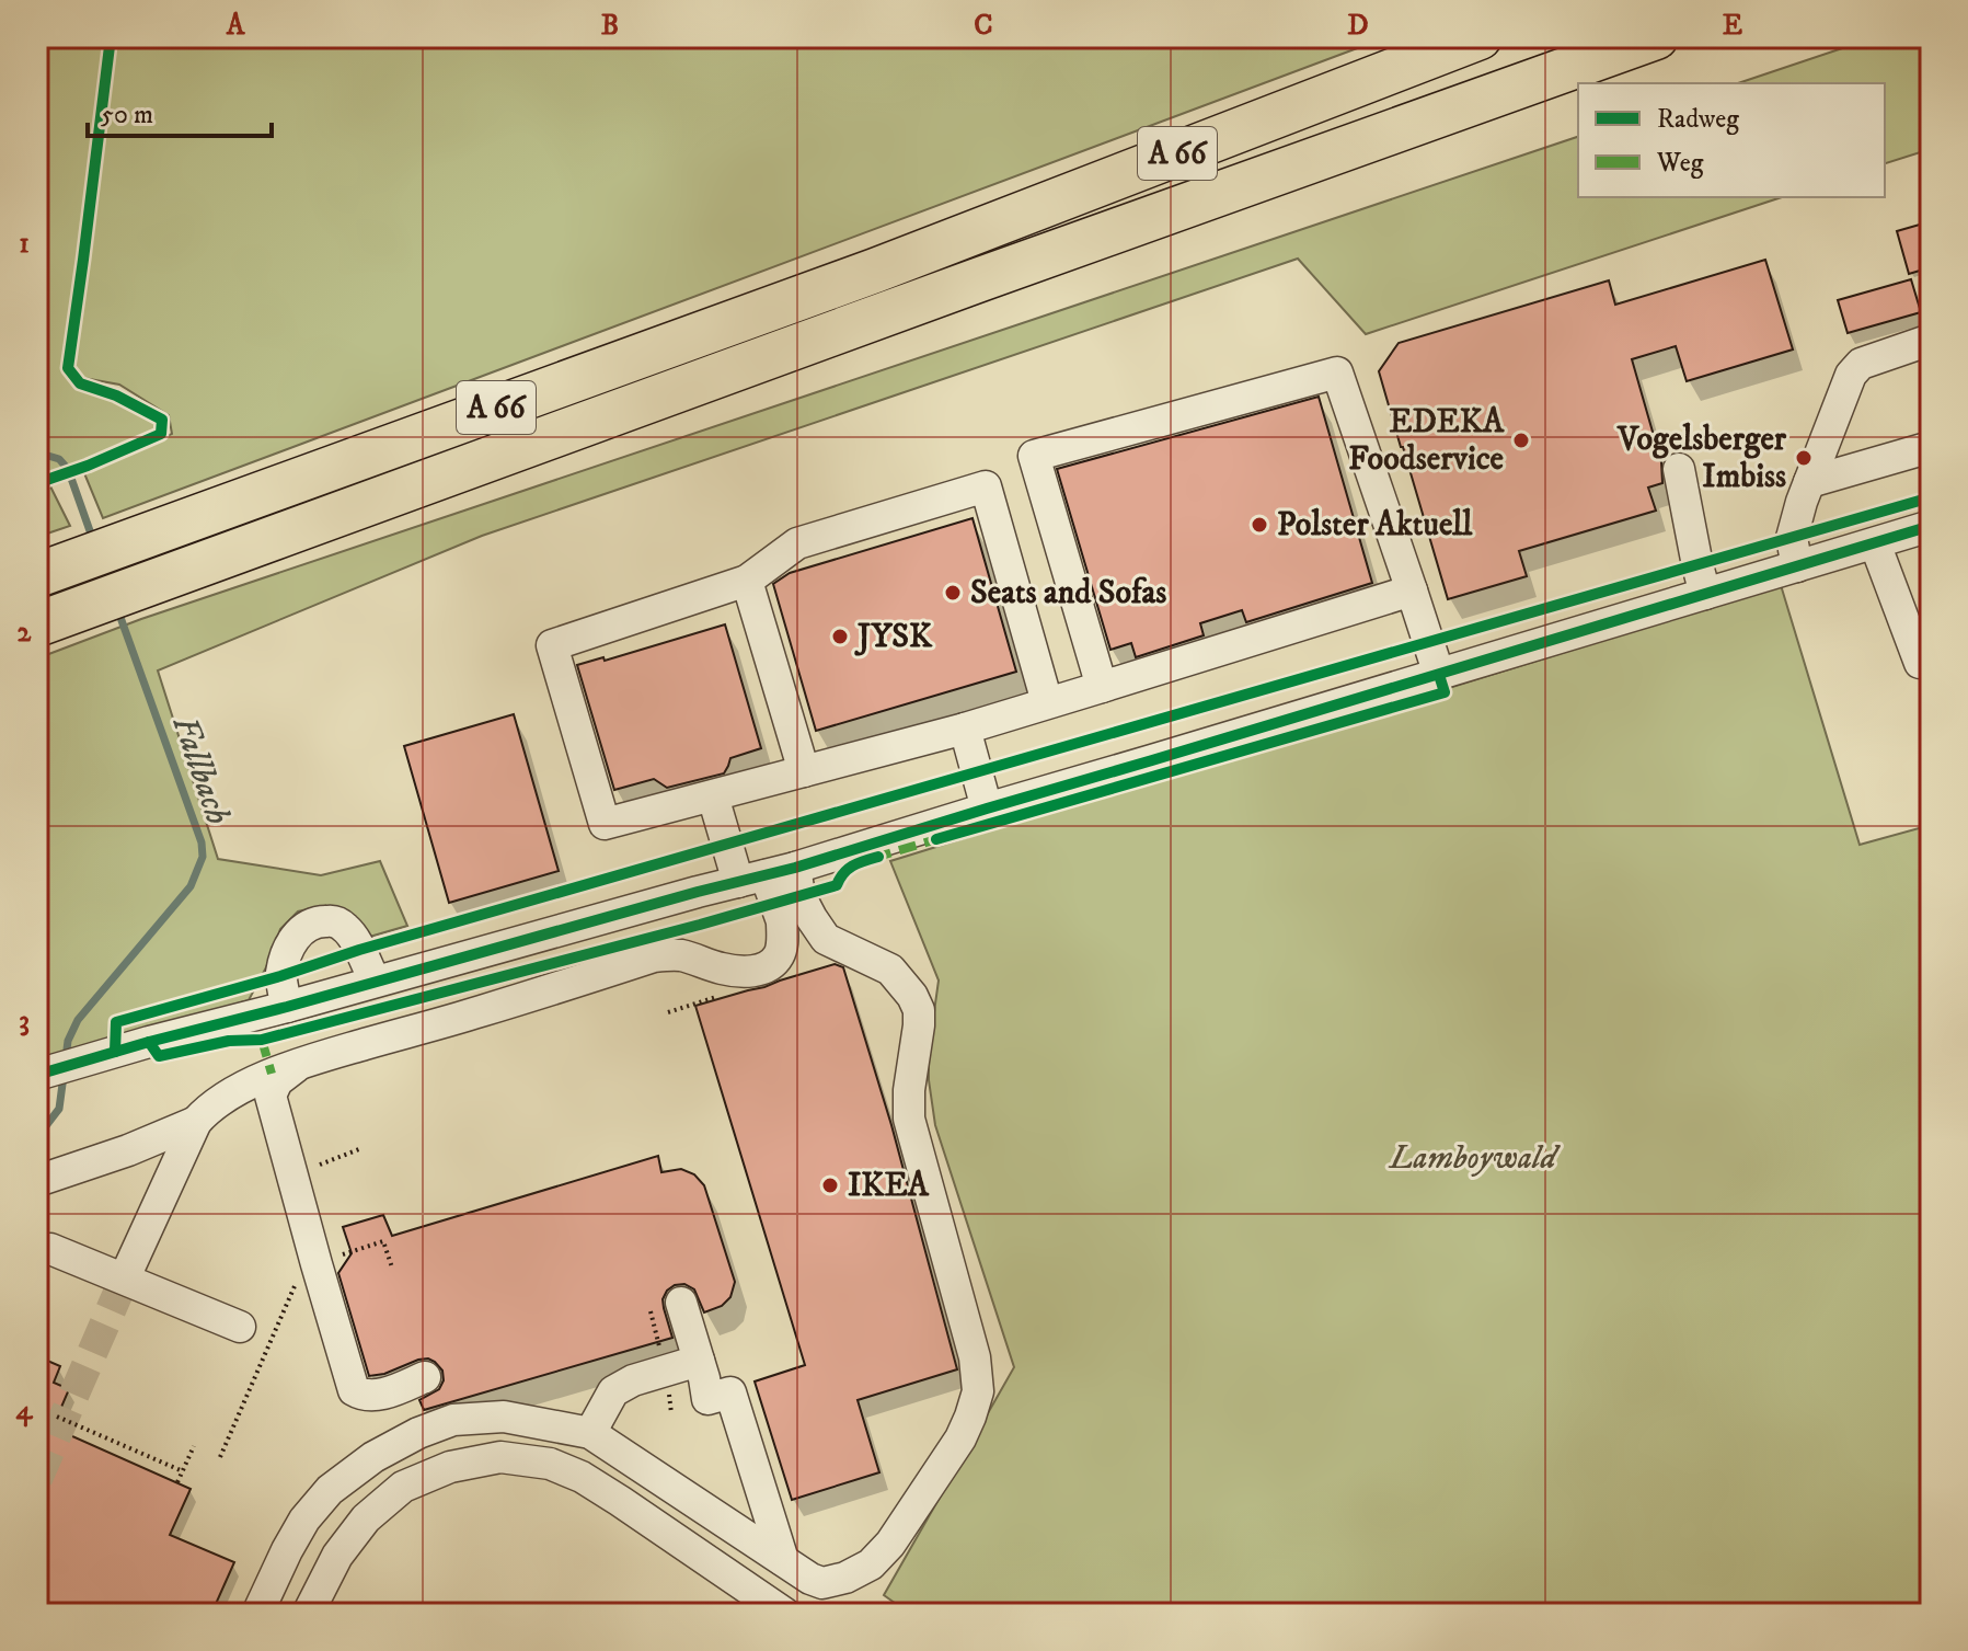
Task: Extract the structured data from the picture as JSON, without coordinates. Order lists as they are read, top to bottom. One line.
{"streets":{"highway":["A 66"]},"water":["Fallbach"],"parks":["Lamboywald"],"places":["EDEKA Foodservice","Vogelsberger Imbiss","Polster Aktuell","Seats and Sofas","JYSK","IKEA"],"legend":["Radweg","Weg"],"scale_bar":"50 m","grid":{"columns":["A","B","C","D","E"],"rows":["1","2","3","4"]}}
